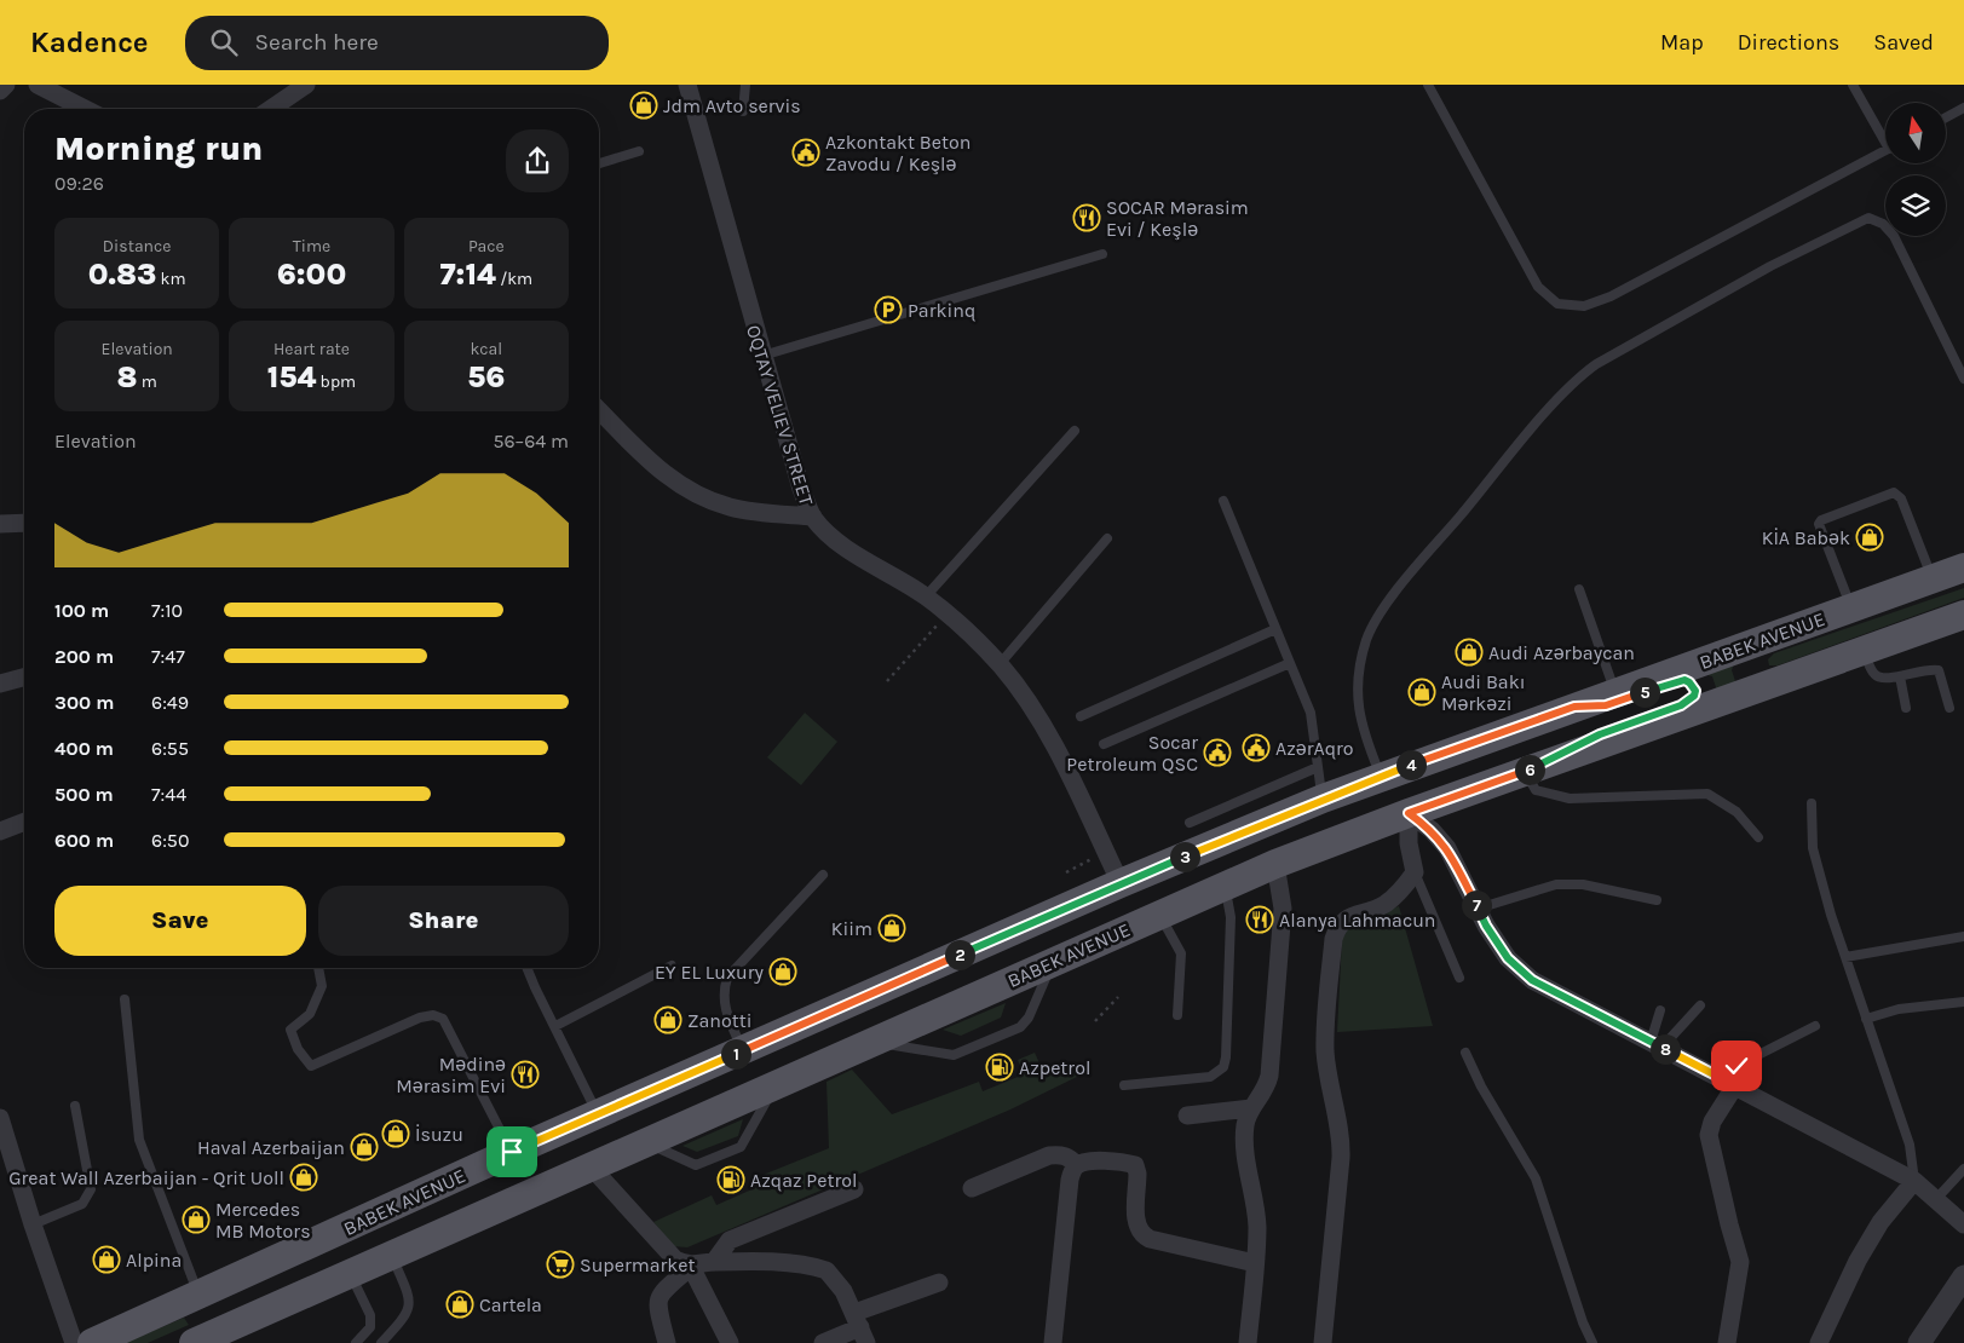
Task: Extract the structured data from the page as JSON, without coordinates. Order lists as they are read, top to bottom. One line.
{"streets":{"main road":["BABEK AVENUE"],"street":["OQTAY VELIEV STREET"]},"crossings":[["OQTAY VELIEV STREET","BABEK AVENUE"]],"places":{"shop":["Jdm Avto servis","KİA Babək","Audi Azərbaycan","Audi Bakı Mərkəzi","Kiim","EY EL Luxury","Zanotti","İsuzu","Haval Azerbaijan","Great Wall Azerbaijan - Qrit Uoll","Mercedes MB Motors","Alpina","Cartela"],"public building":["Azkontakt Beton Zavodu / Keşlə","AzərAqro","Socar Petroleum QSC"],"restaurant":["SOCAR Mərasim Evi / Keşlə","Alanya Lahmacun","Mədinə Mərasim Evi"],"parking":["Parkinq"],"fuel station":["Azpetrol","Azqaz Petrol"],"supermarket":["Supermarket"]},"north":"top","page":{"header":"Kadence","search":"Search here","nav":["Map","Directions","Saved"],"heading":["Morning run","09:26"],"stats":[["Distance","0.83 km"],["Time","6:00"],["Pace","7:14 /km"],["Elevation","8 m"],["Heart rate","154 bpm"],["kcal","56"]],"chart":["Elevation","56–64 m"],"list":[{"name":"100 m","note":"7:10"},{"name":"200 m","note":"7:47"},{"name":"300 m","note":"6:49"},{"name":"400 m","note":"6:55"},{"name":"500 m","note":"7:44"},{"name":"600 m","note":"6:50"}],"pins":["5","4","6","3","7","2","8","1"],"buttons":["Save","Share"]}}
